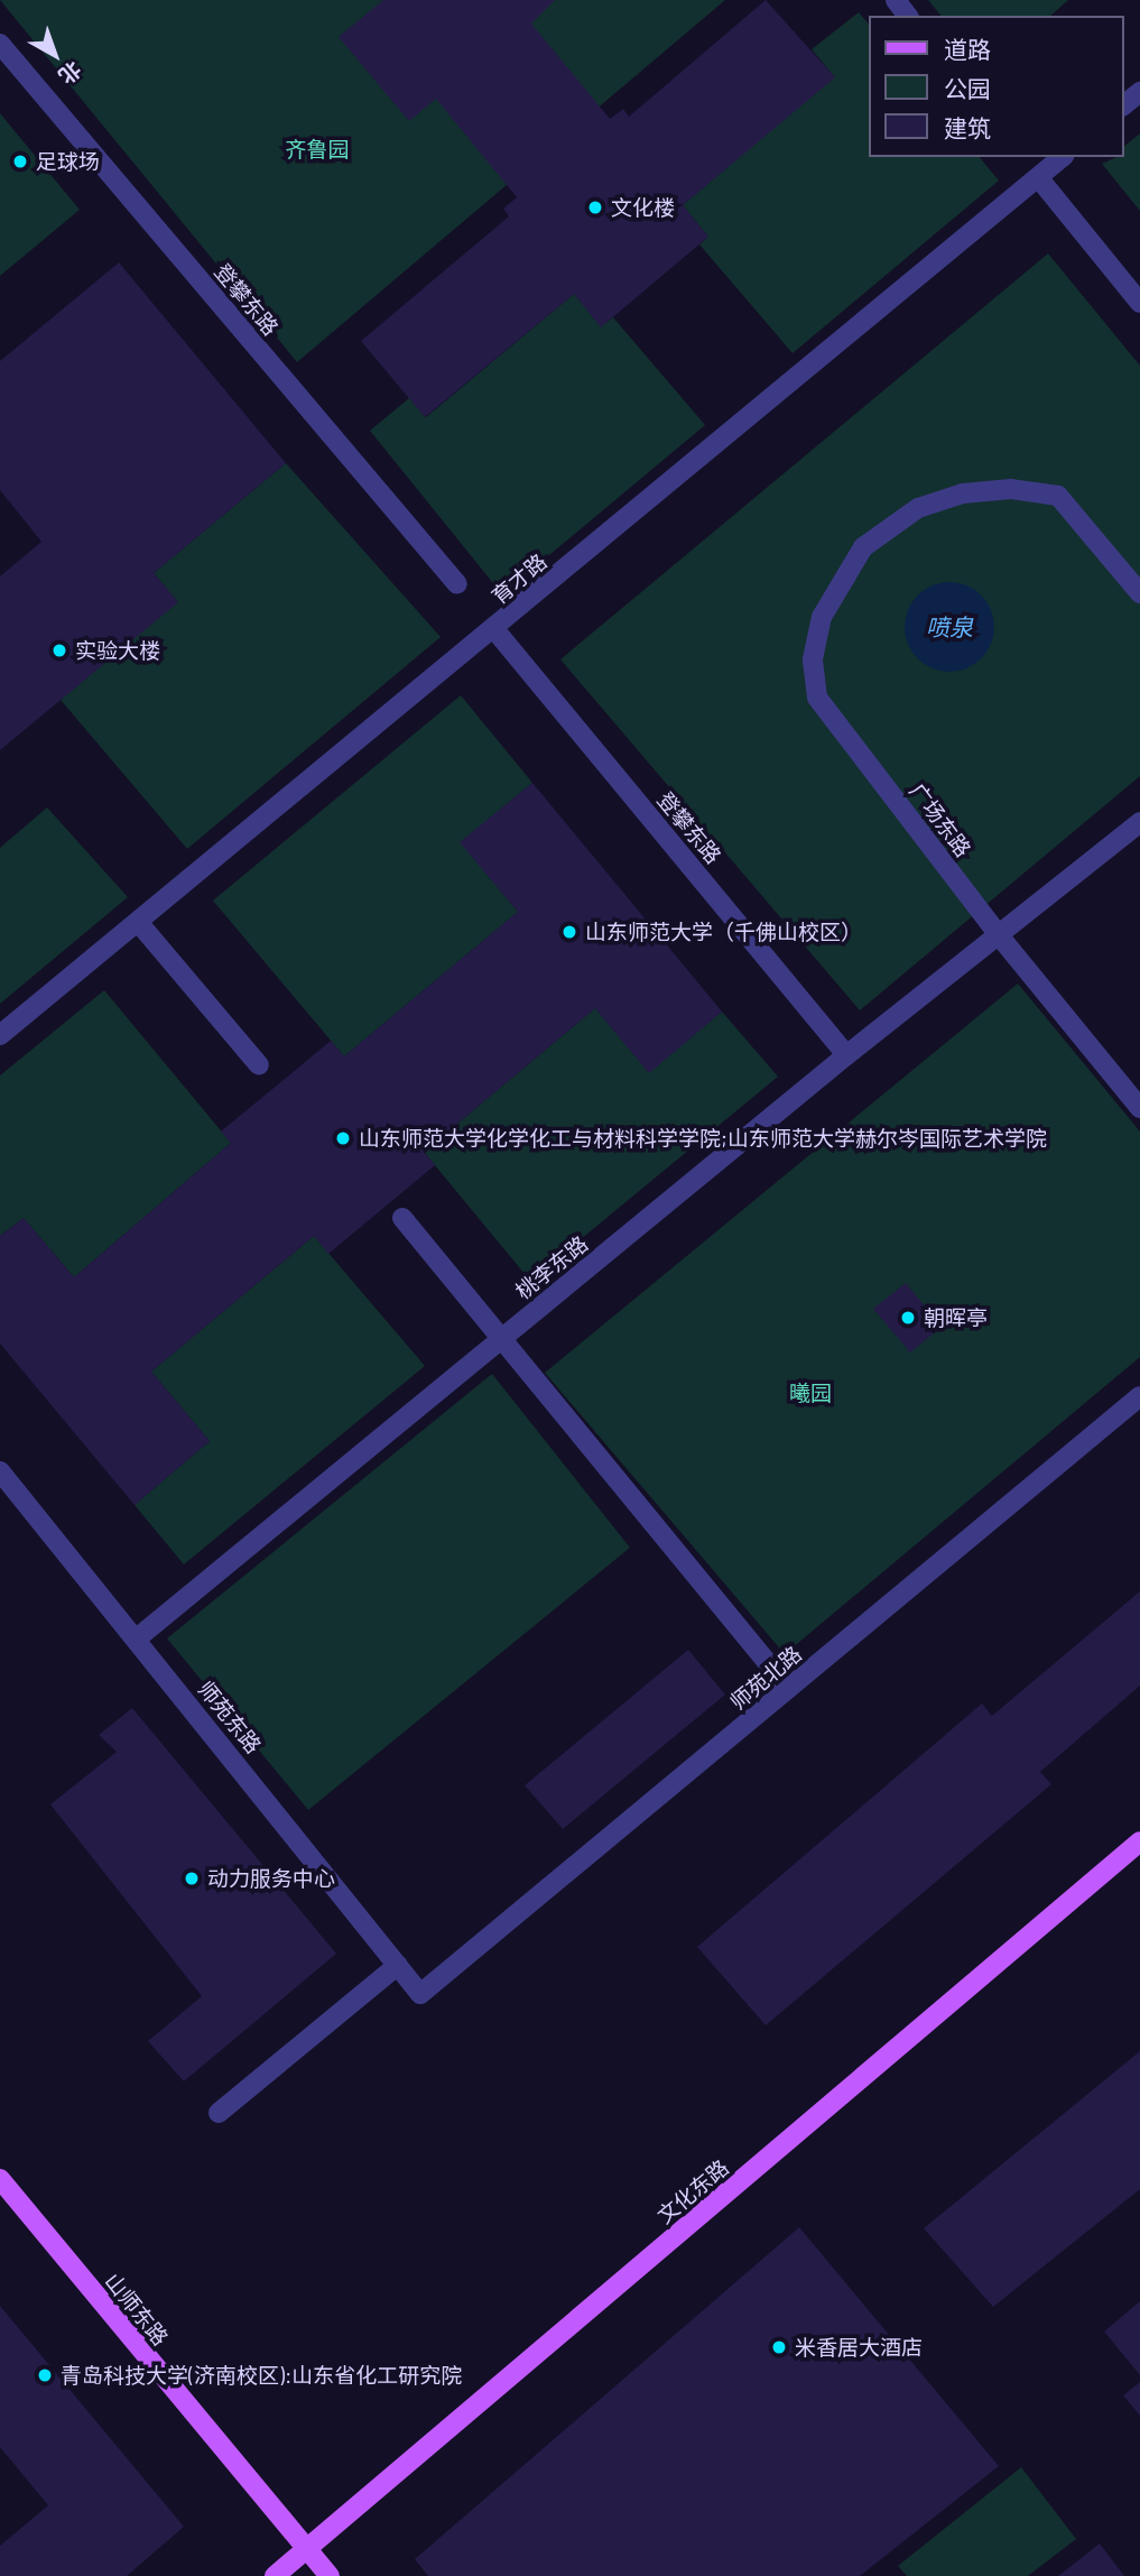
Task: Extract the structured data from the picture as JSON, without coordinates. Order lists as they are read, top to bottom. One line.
{"streets":{"main road":["文化东路","山师东路"],"lane":["登攀东路","育才路","广场东路","桃李东路","师苑北路","师苑东路"]},"crossings":[["登攀东路","育才路"],["登攀东路","桃李东路"],["广场东路","桃李东路"],["桃李东路","师苑东路"],["师苑北路","师苑东路"],["文化东路","山师东路"]],"water":["喷泉"],"parks":["齐鲁园","曦园"],"places":["足球场","文化楼","实验大楼","山东师范大学（千佛山校区）","山东师范大学化学化工与材料科学学院;山东师范大学赫尔岑国际艺术学院","朝晖亭","动力服务中心","米香居大酒店","青岛科技大学(济南校区):山东省化工研究院"],"legend":["道路","公园","建筑"],"north":"bottom right"}
